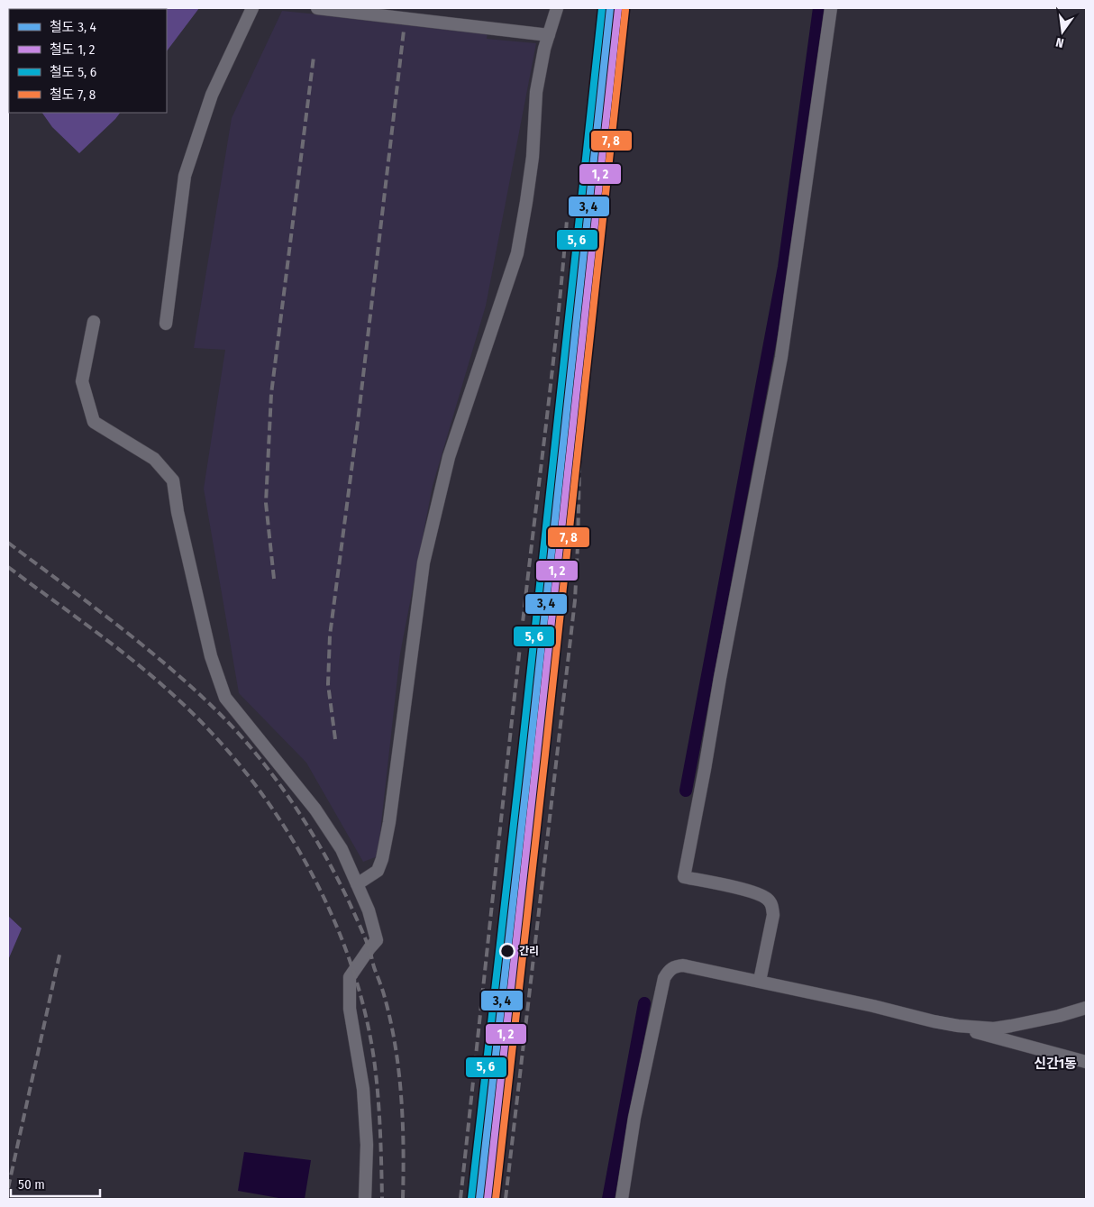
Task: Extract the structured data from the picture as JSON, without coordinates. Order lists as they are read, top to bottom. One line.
{"districts":["신간1동"],"places":["간리"],"legend":["철도 3, 4","철도 1, 2","철도 5, 6","철도 7, 8"],"scale_bar":"50 m","north":"bottom"}
